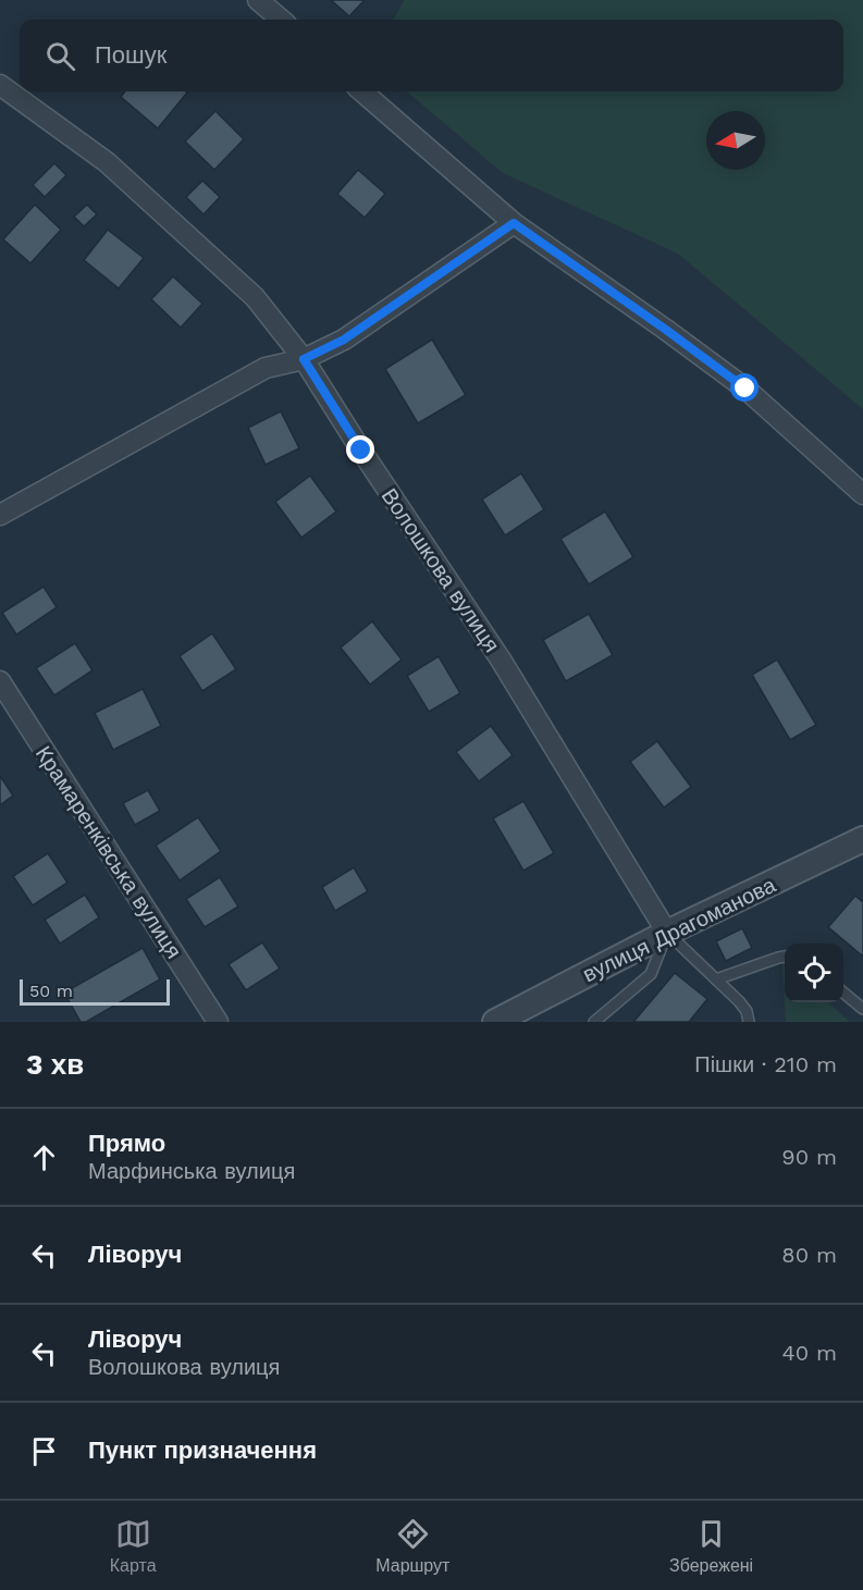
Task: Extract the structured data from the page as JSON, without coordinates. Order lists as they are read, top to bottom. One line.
{"streets":{"street":["Волошкова вулиця","Крамаренківська вулиця","вулиця Драгоманова"]},"crossings":[["Волошкова вулиця","вулиця Драгоманова"]],"scale_bar":"50 m","north":"left","page":{"search":"Пошук","scale":"50 m","heading":["3 хв","Пішки · 210 m"],"list":[["Прямо","Марфинська вулиця","90 m"],["Ліворуч","80 m"],["Ліворуч","Волошкова вулиця","40 m"],"Пункт призначення"],"nav":["Карта","Маршрут","Збережені"]}}
